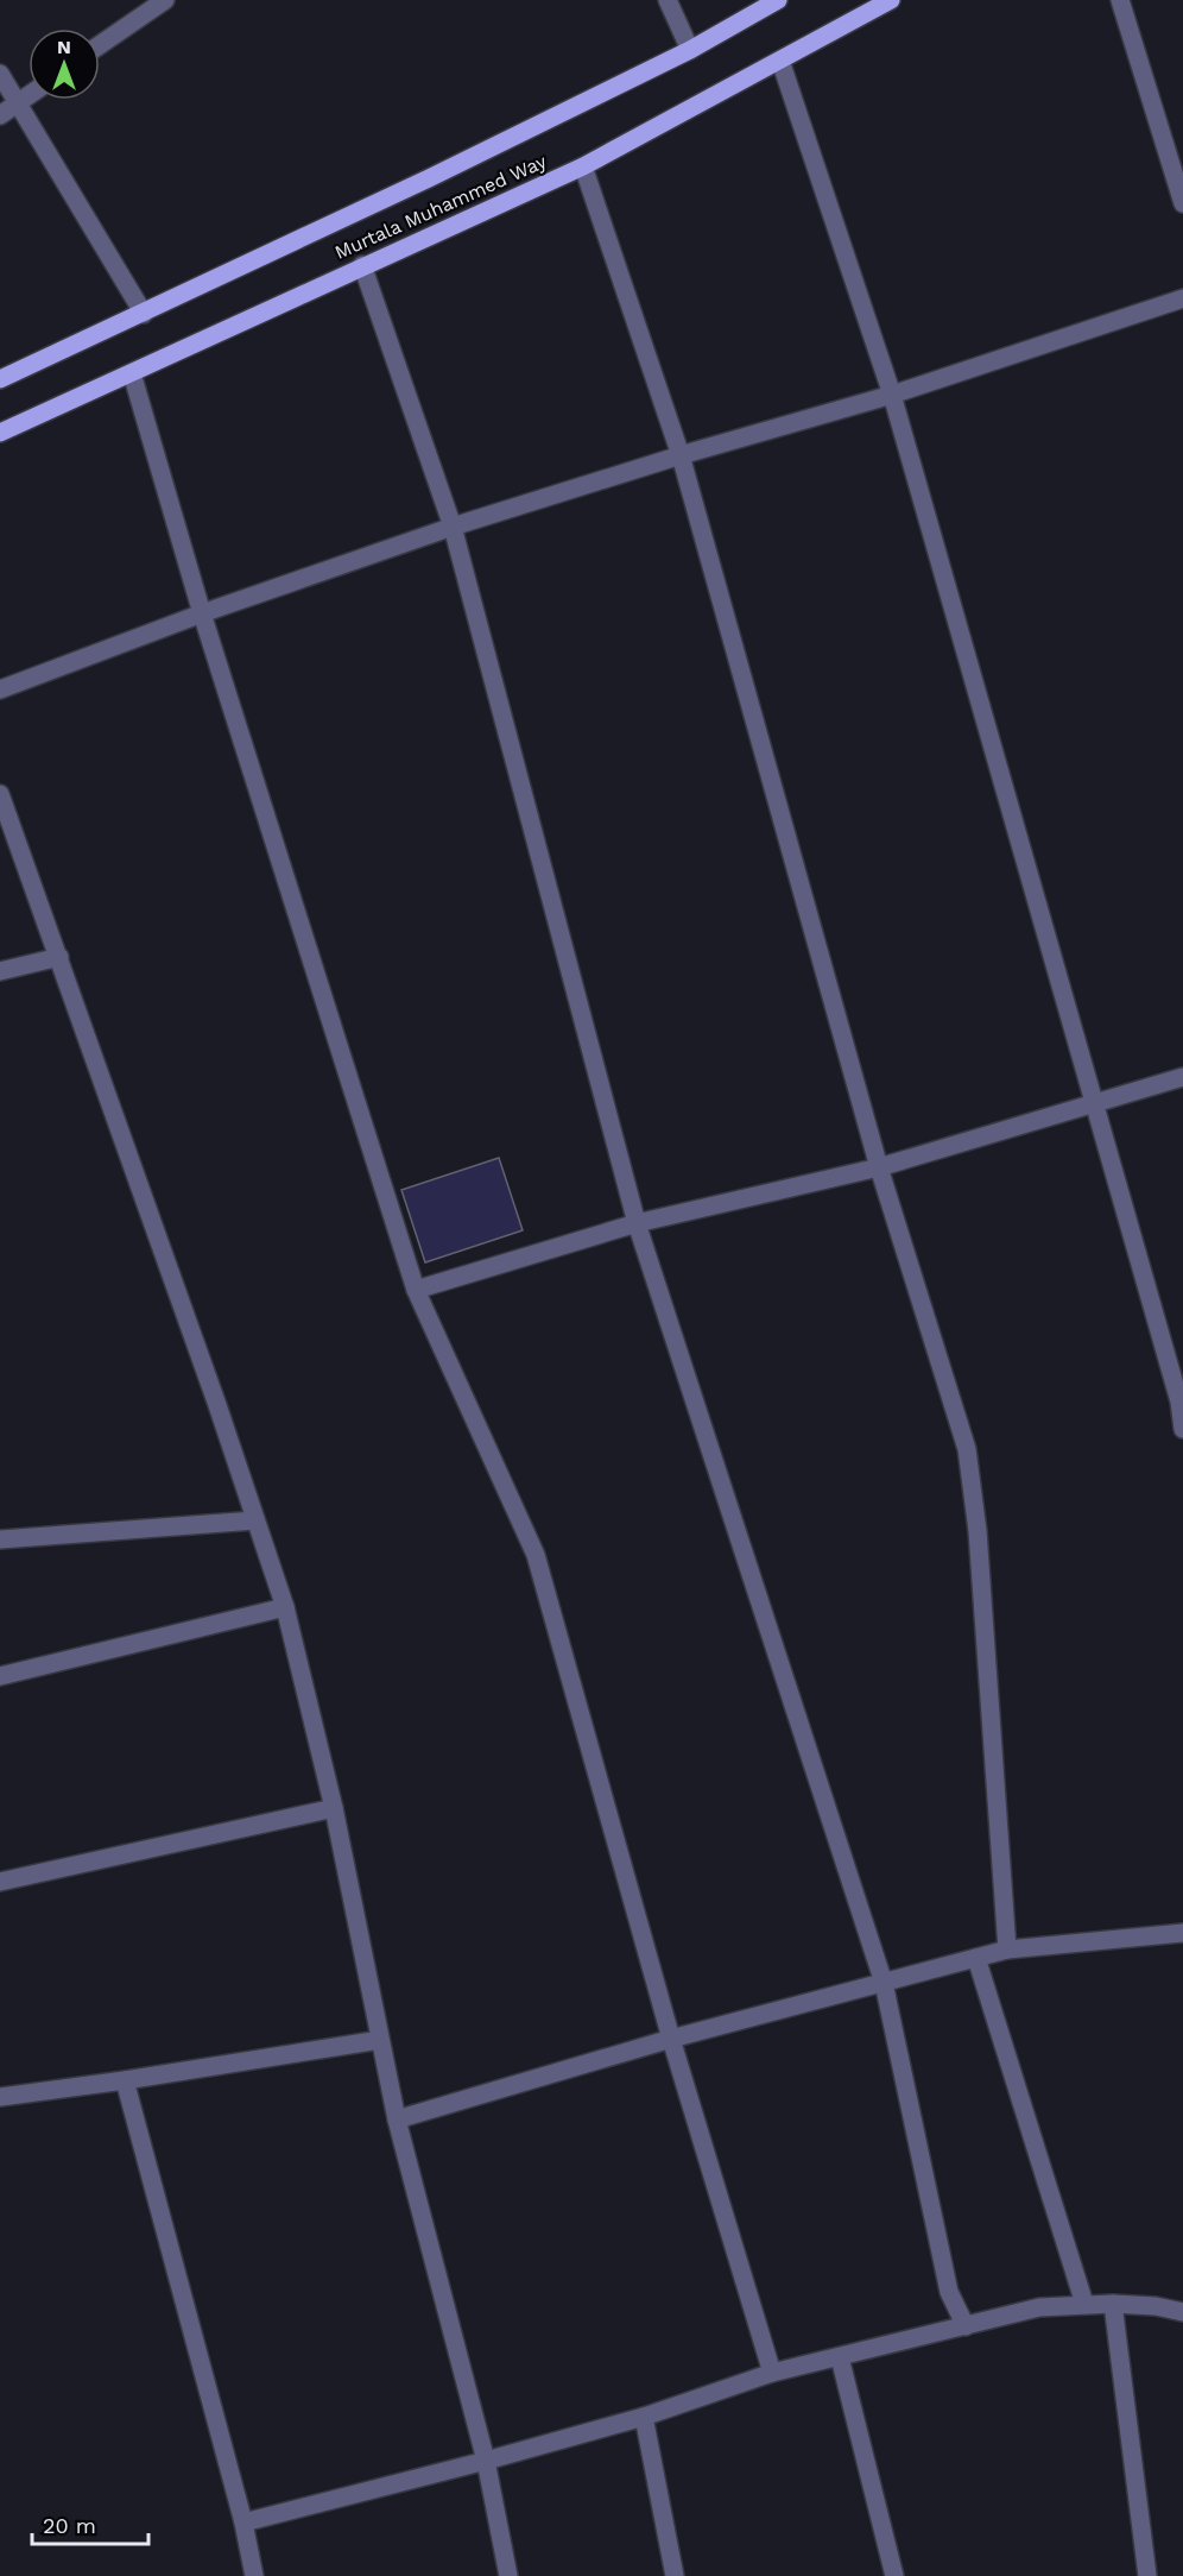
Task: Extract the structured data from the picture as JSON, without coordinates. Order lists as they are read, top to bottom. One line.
{"streets":{"main road":["Murtala Muhammed Way"]},"scale_bar":"20 m","north":"top"}
